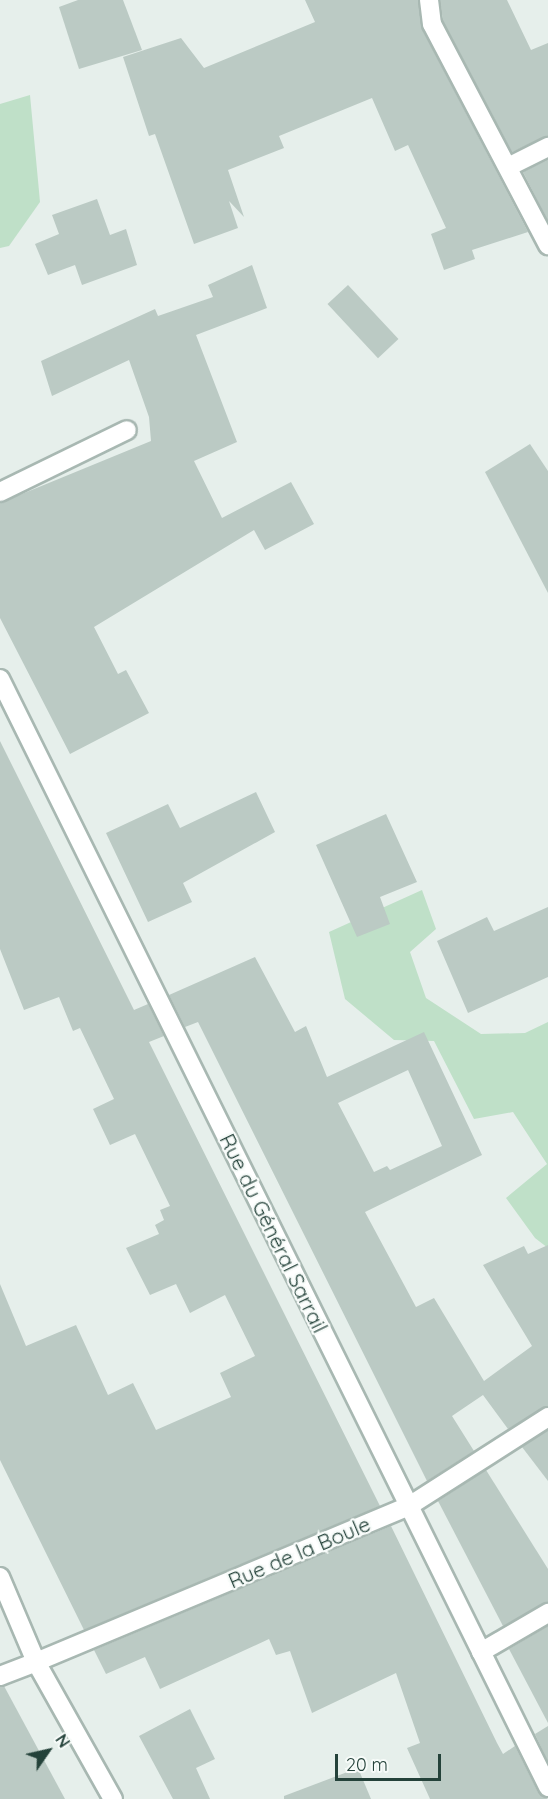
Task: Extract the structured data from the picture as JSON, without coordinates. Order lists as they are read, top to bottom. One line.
{"streets":{"street":["Rue du Général Sarrail","Rue de la Boule"]},"crossings":[["Rue du Général Sarrail","Rue de la Boule"]],"scale_bar":"20 m","north":"top right"}
